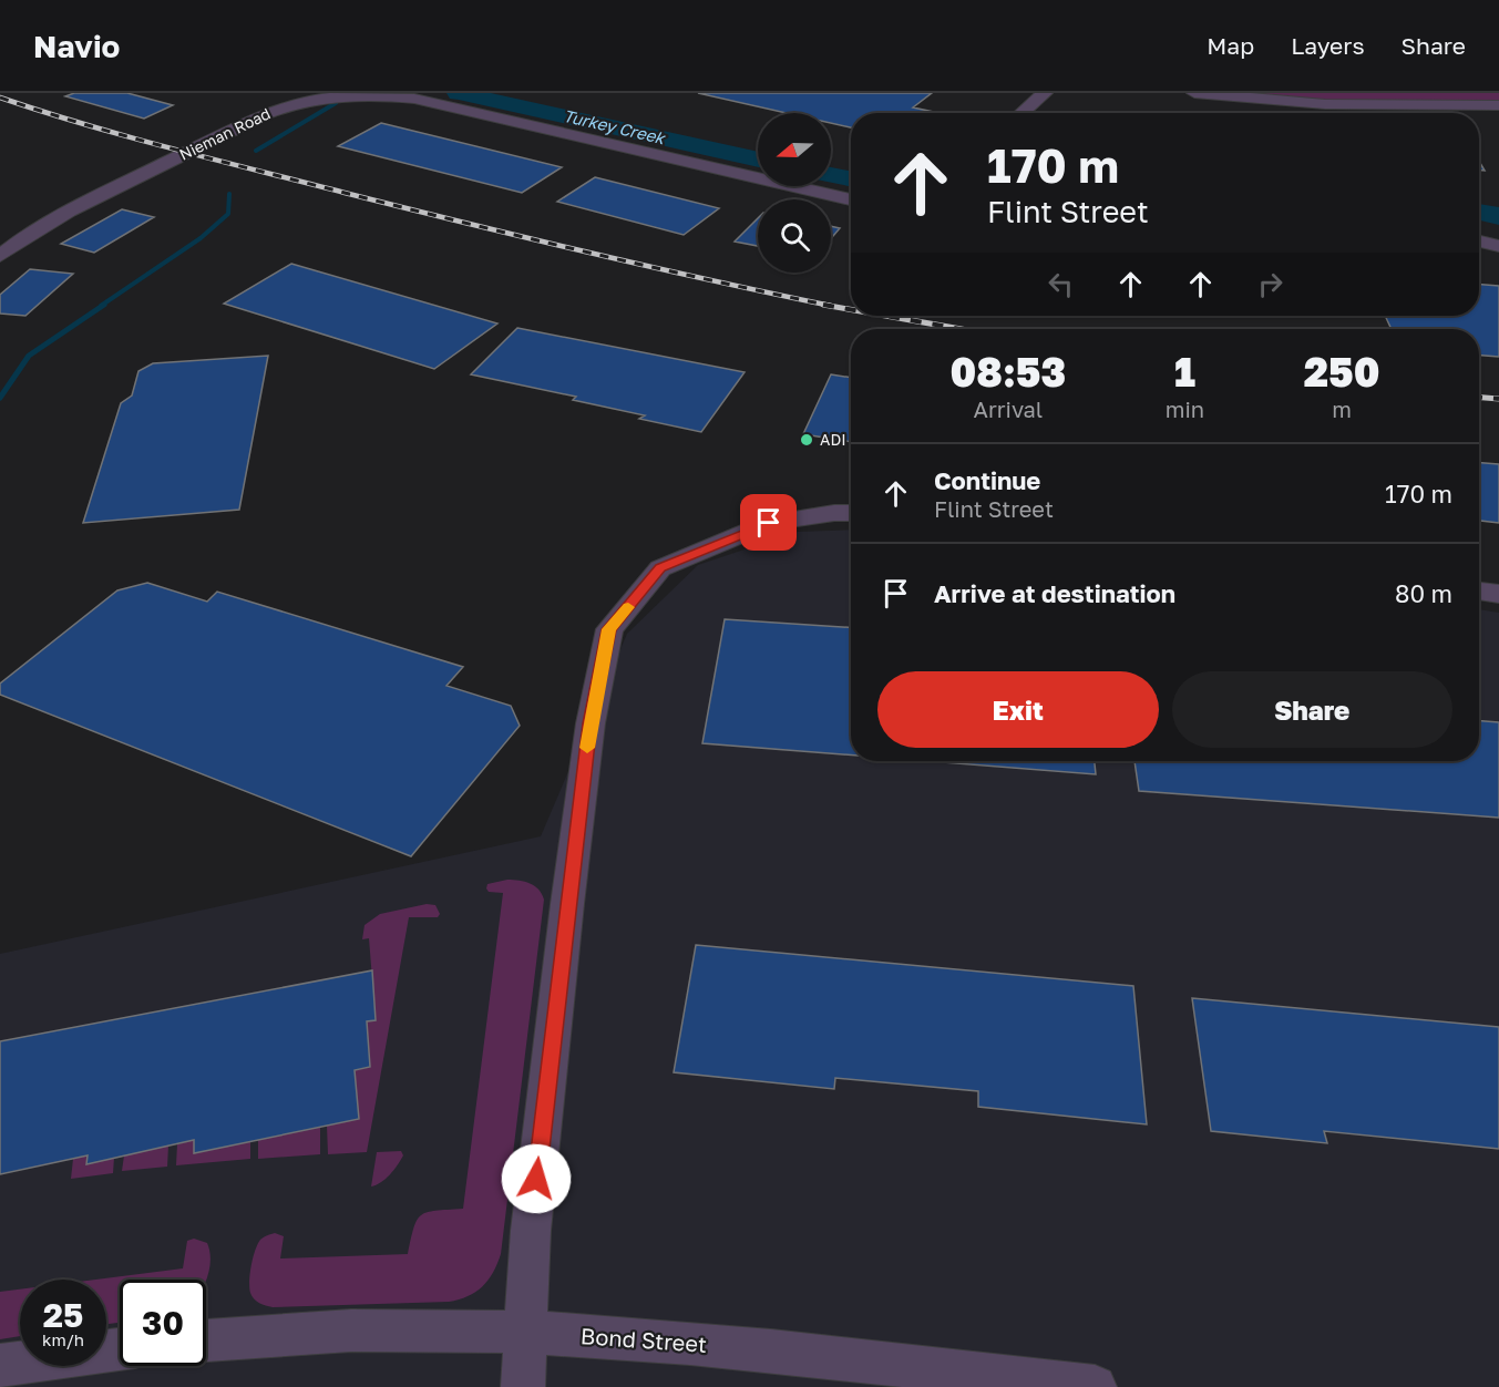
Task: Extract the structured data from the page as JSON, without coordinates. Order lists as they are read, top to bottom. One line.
{"streets":{"street":["Nieman Road","Bond Street"]},"water":["Turkey Creek"],"places":["ADI"],"north":"left","page":{"header":"Navio","nav":["Map","Layers","Share"],"turn":["170 m","Flint Street"],"eta":["08:53","Arrival","1","min","250","m"],"list":[{"name":"Continue","note":"Flint Street","value":"170 m"},{"name":"Arrive at destination","value":"80 m"}],"buttons":["Exit","Share"],"speed":"25 km/h","limit":"30"}}
